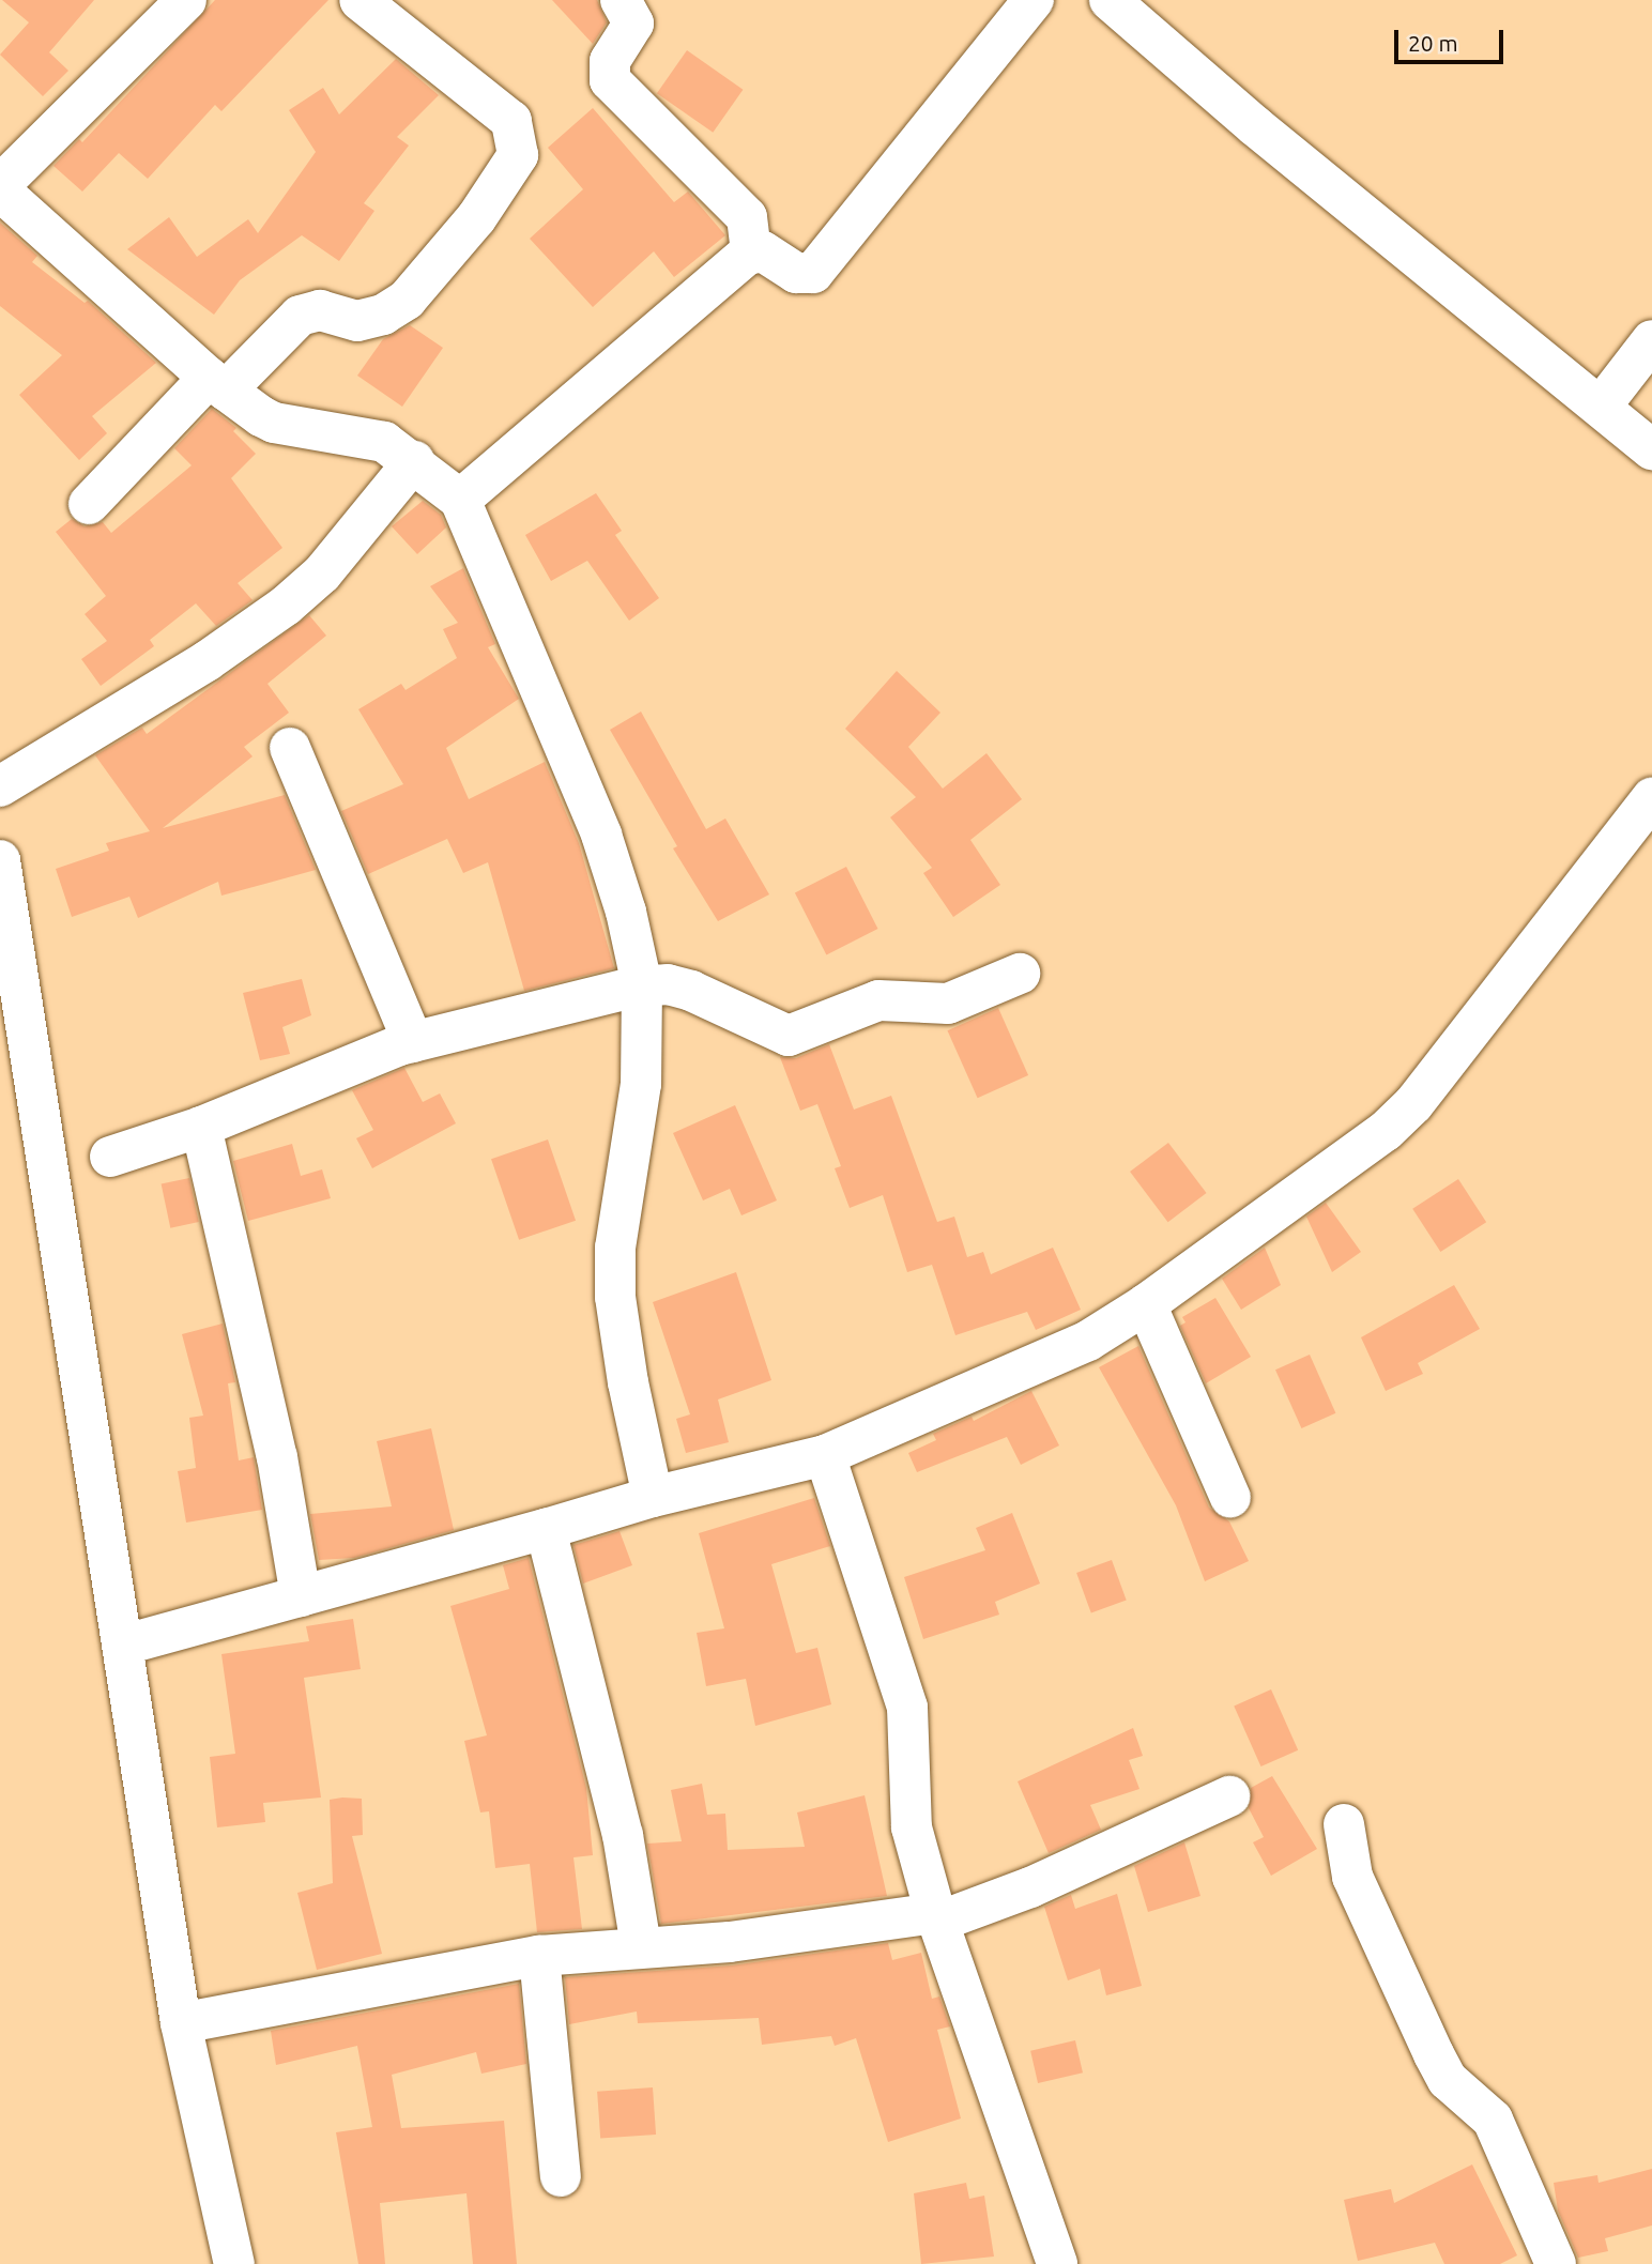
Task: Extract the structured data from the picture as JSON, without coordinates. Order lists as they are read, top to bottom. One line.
{"scale_bar":"20 m"}
